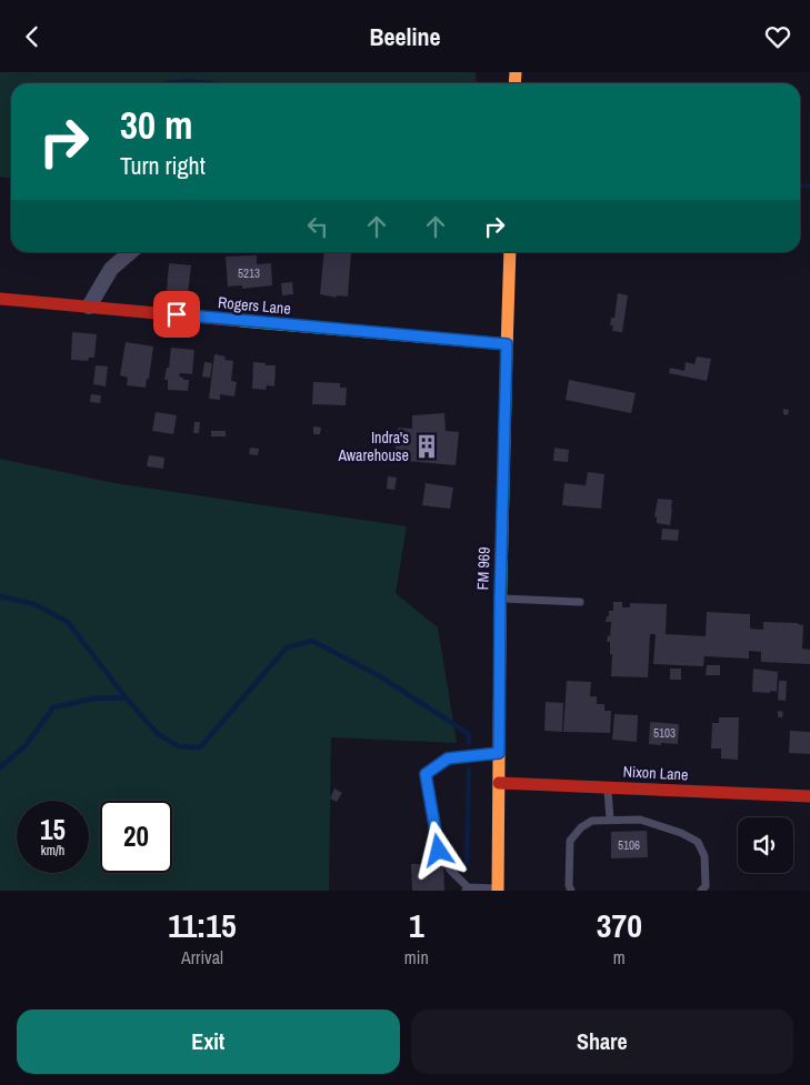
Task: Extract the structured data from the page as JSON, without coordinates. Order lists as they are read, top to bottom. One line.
{"streets":{"street":["Rogers Lane","FM 969","Nixon Lane"]},"crossings":[["Rogers Lane","FM 969"],["FM 969","Nixon Lane"]],"places":{"building":["Indra's Awarehouse"]},"house_numbers":["5213","5103","5106"],"page":{"header":"Beeline","turn":["30 m","Turn right"],"speed":"15 km/h","limit":"20","eta":["11:15","Arrival","1","min","370","m"],"buttons":["Exit","Share"]}}
